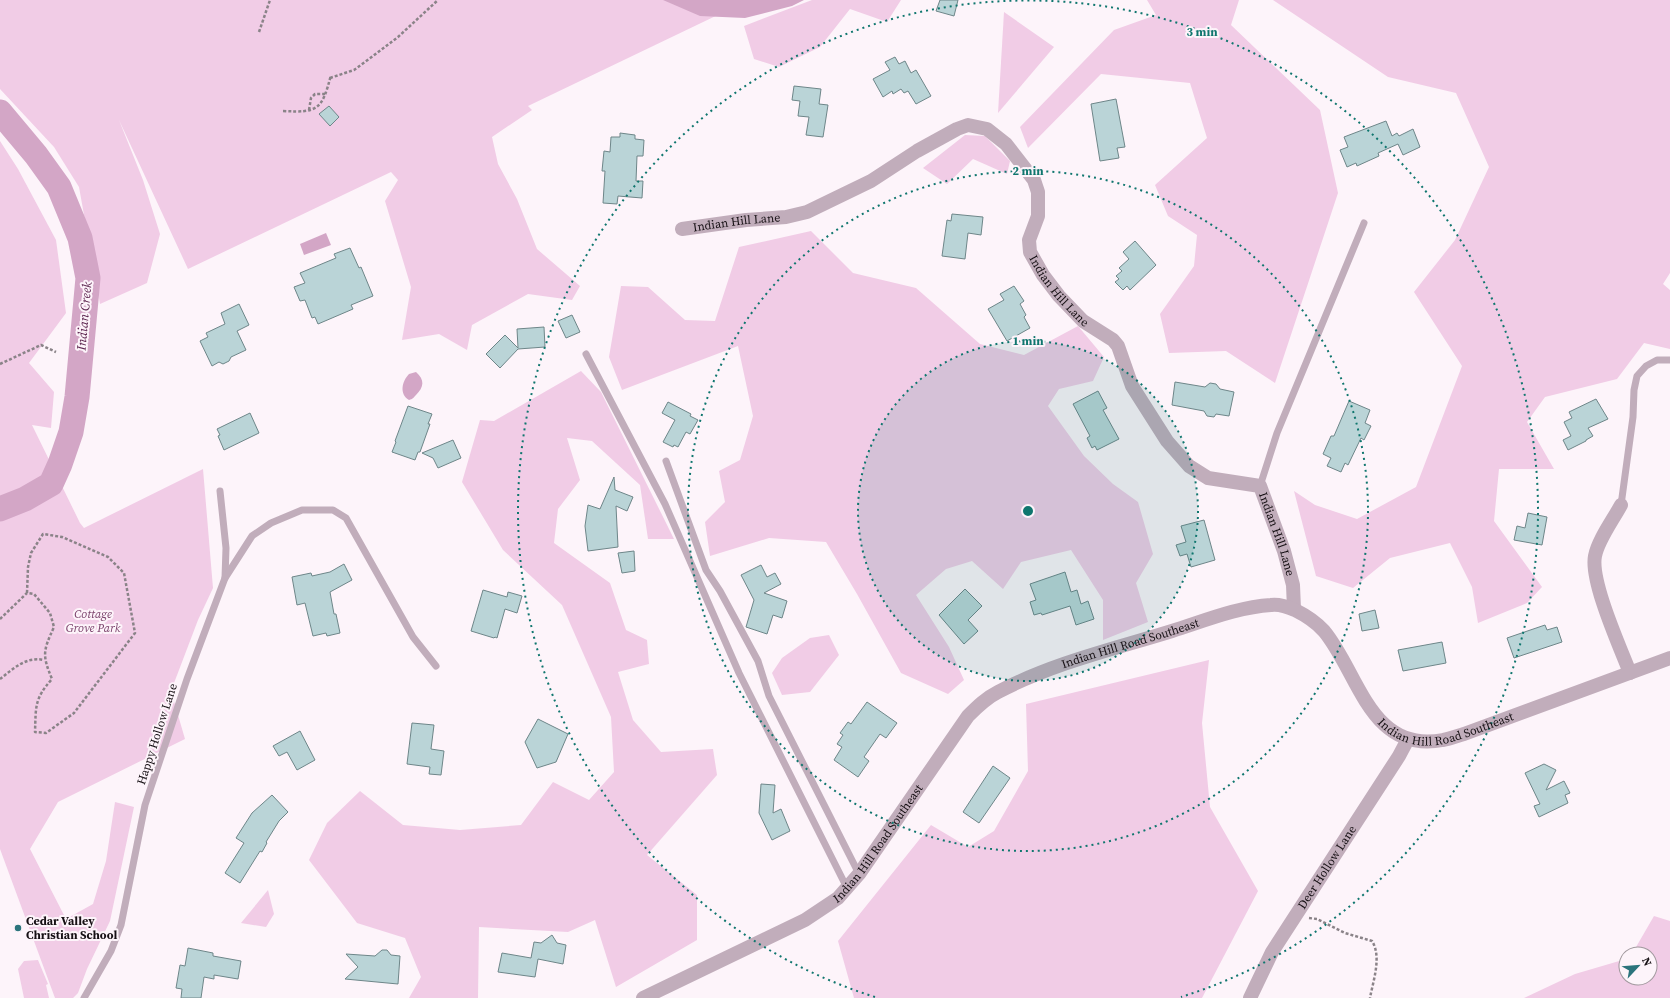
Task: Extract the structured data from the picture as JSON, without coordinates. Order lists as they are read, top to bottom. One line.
{"streets":{"street":["Indian Hill Lane","Indian Hill Road Southeast","Deer Hollow Lane"],"lane":["Happy Hollow Lane"]},"crossings":[["Indian Hill Lane","Indian Hill Road Southeast"],["Indian Hill Road Southeast","Deer Hollow Lane"]],"water":["Indian Creek"],"parks":["Cottage Grove Park"],"places":["Cedar Valley Christian School"],"north":"top right","rings":["3 min","2 min","1 min"]}
